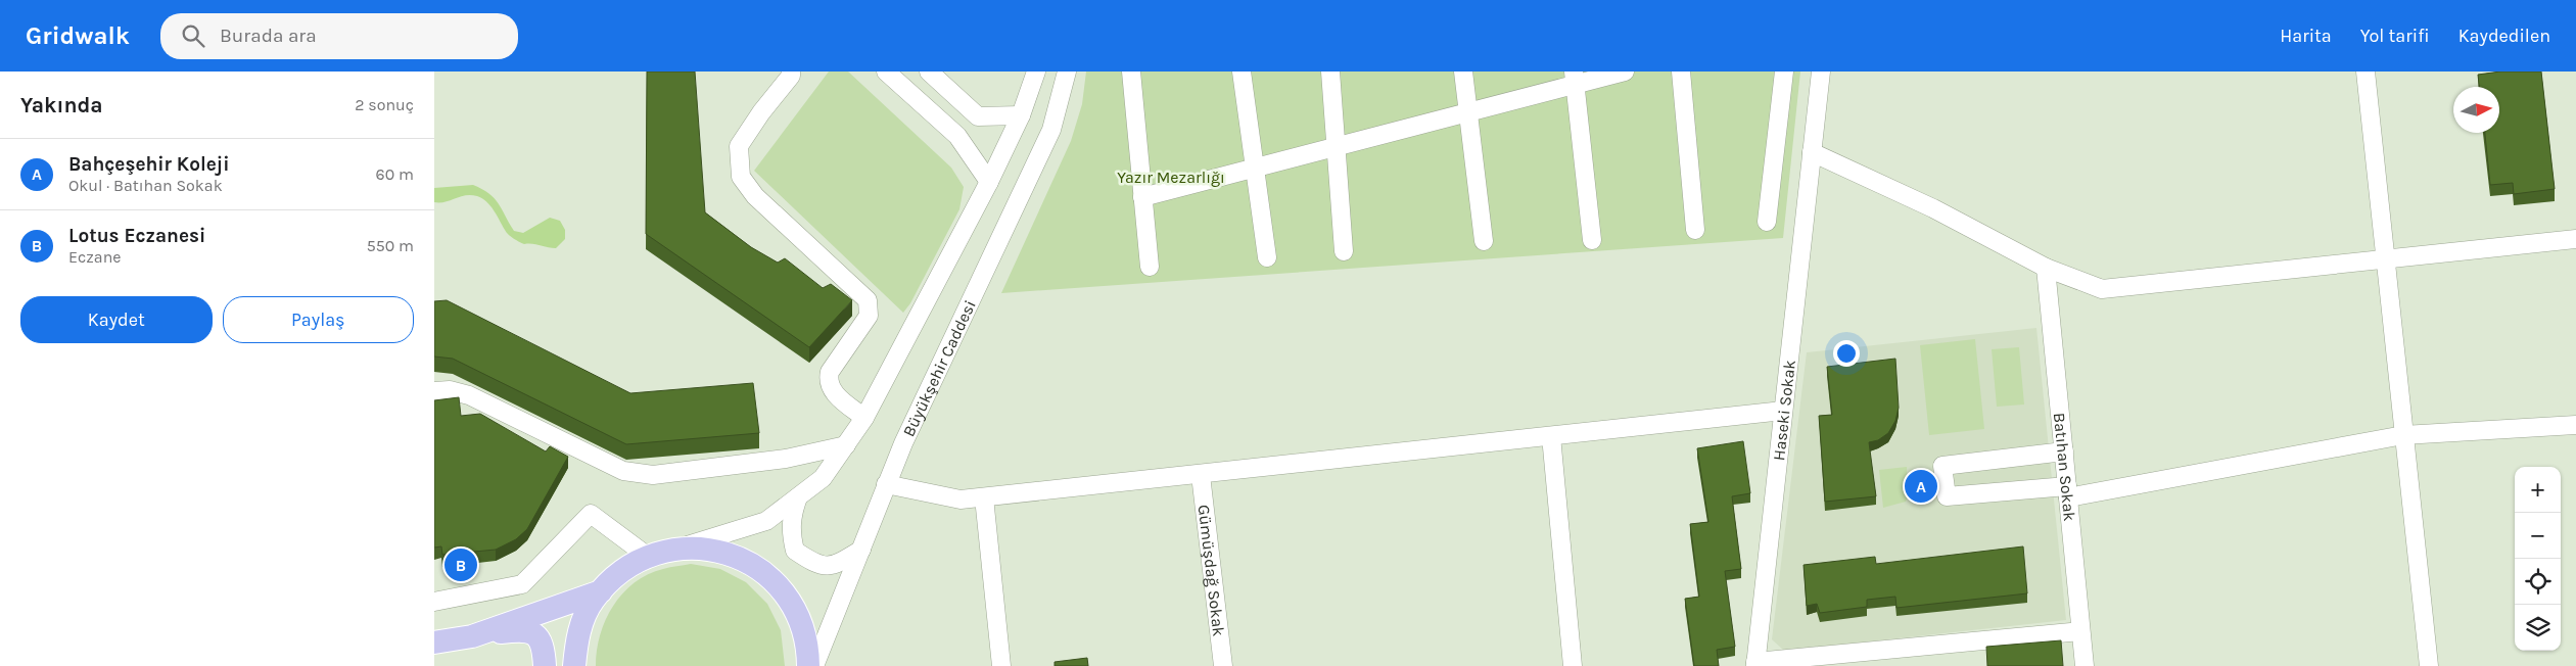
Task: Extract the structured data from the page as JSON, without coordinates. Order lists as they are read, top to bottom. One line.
{"streets":{"street":["Büyükşehir Caddesi","Haseki Sokak","Batıhan Sokak","Gümüşdağ Sokak"]},"parks":["Yazır Mezarlığı"],"north":"right","page":{"header":"Gridwalk","search":"Burada ara","nav":["Harita","Yol tarifi","Kaydedilen"],"heading":["Yakında","2 sonuç"],"list":[{"mark":"A","name":"Bahçeşehir Koleji","note":"Okul · Batıhan Sokak","value":"60 m"},{"mark":"B","name":"Lotus Eczanesi","note":"Eczane","value":"550 m"}],"buttons":["Kaydet","Paylaş"],"map_buttons":["+","−"],"pins":["A","B"]}}
